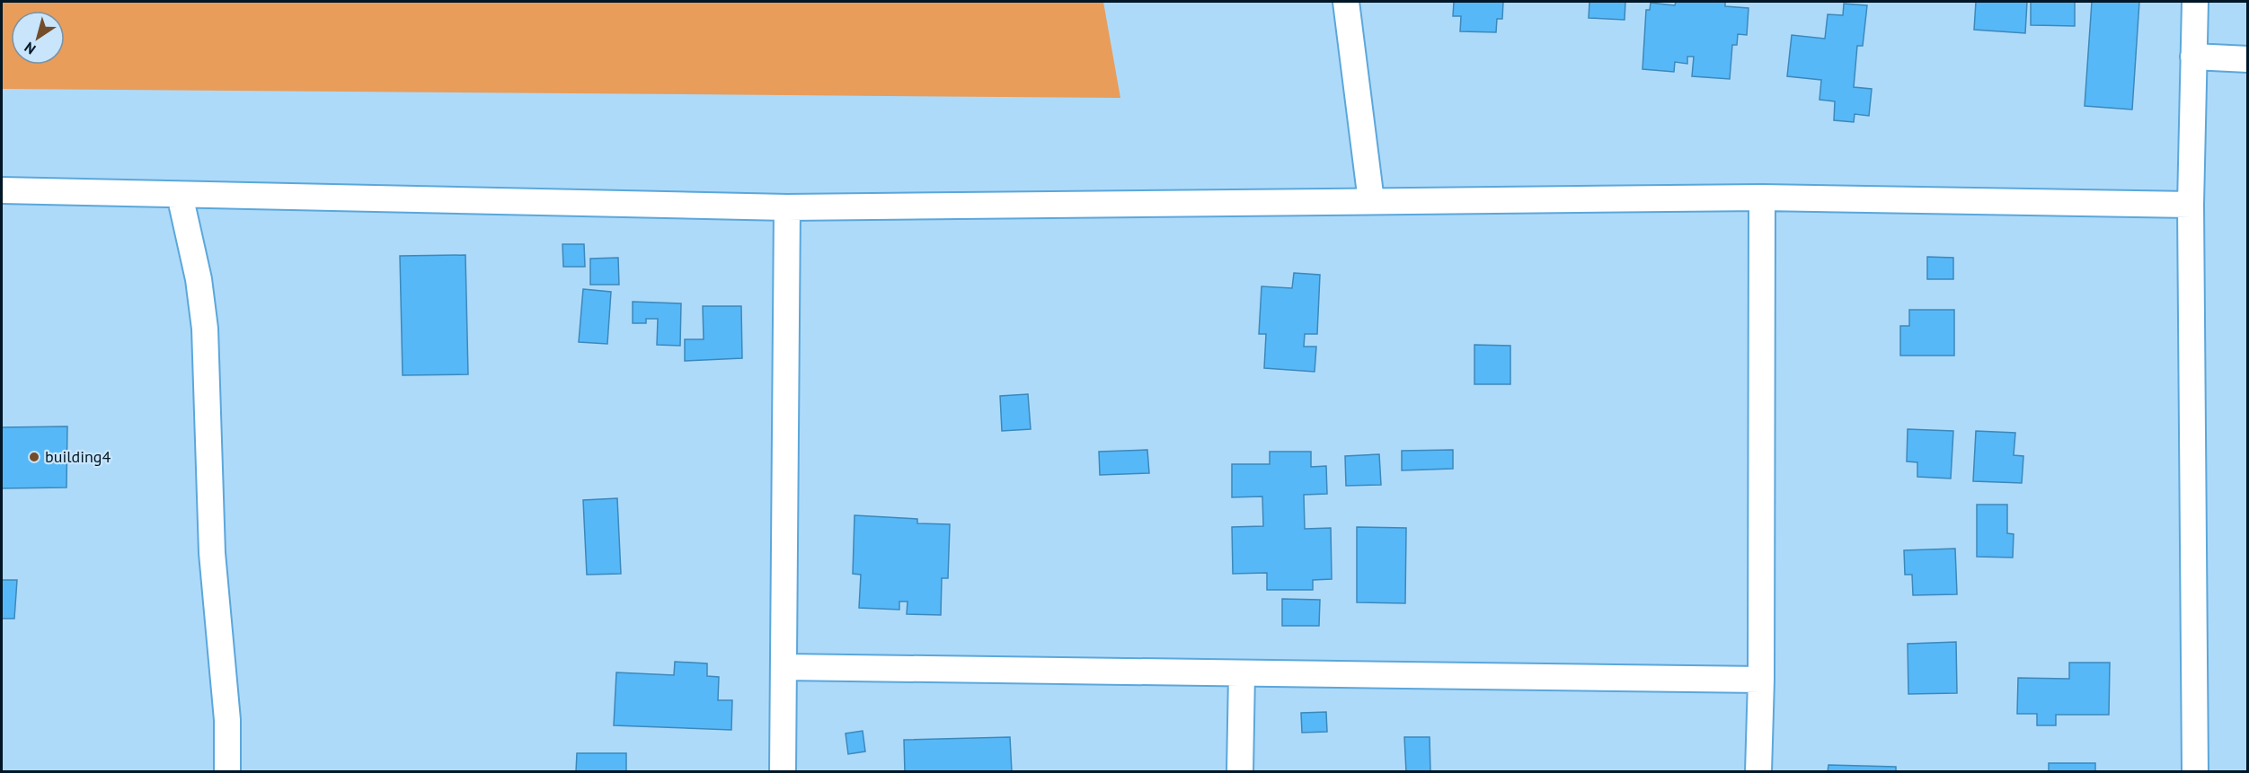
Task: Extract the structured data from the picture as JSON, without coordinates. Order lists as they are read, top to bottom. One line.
{"places":["building4"],"north":"bottom left"}
